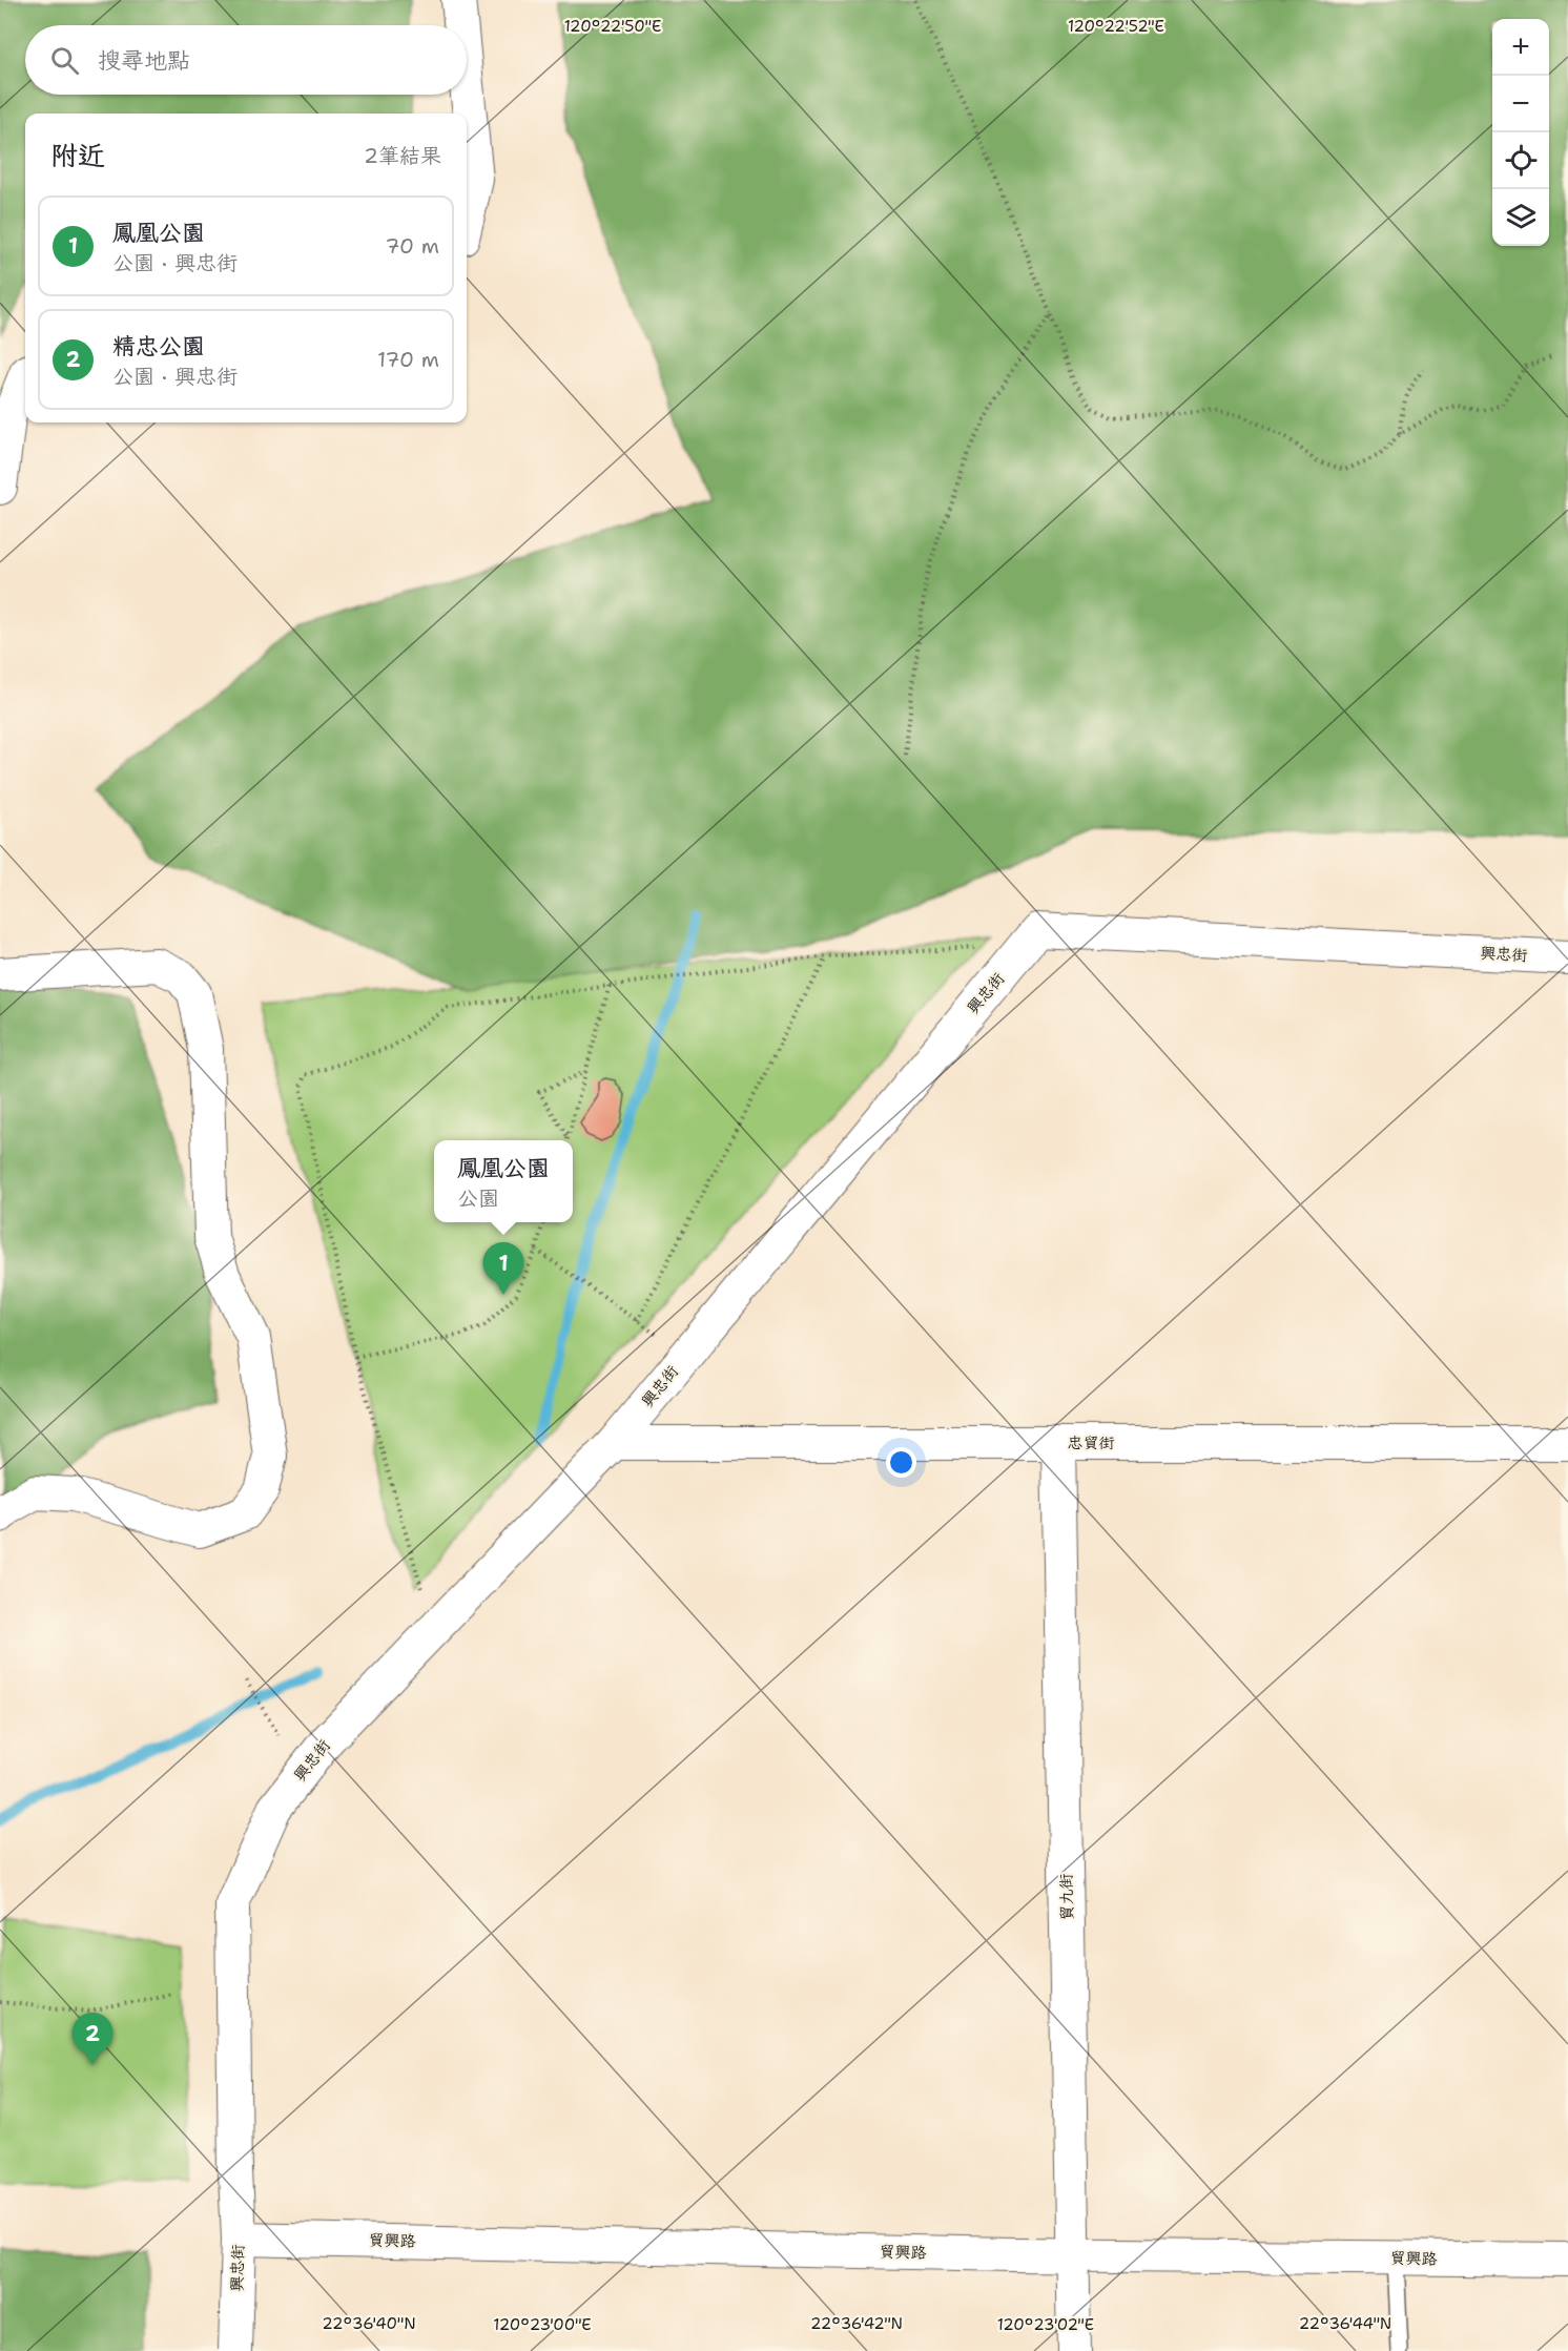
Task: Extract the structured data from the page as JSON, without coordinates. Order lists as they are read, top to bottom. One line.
{"streets":{"street":["興忠街","忠貿街","貿九街","貿興路"]},"crossings":[["興忠街","忠貿街"],["興忠街","貿興路"],["忠貿街","貿九街"],["貿九街","貿興路"]],"page":{"map_buttons":["+","−"],"search":"搜尋地點","heading":["附近","2筆結果"],"list":[{"mark":"1","name":"鳳凰公園","note":"公園 · 興忠街","value":"70 m"},{"mark":"2","name":"精忠公園","note":"公園 · 興忠街","value":"170 m"}],"popup":["鳳凰公園","公園"],"pins":["1","2"]},"coordinates":["120°22'50\"E","120°22'52\"E","22°36'40\"N","22°36'42\"N","22°36'44\"N","120°23'00\"E","120°23'02\"E"]}
